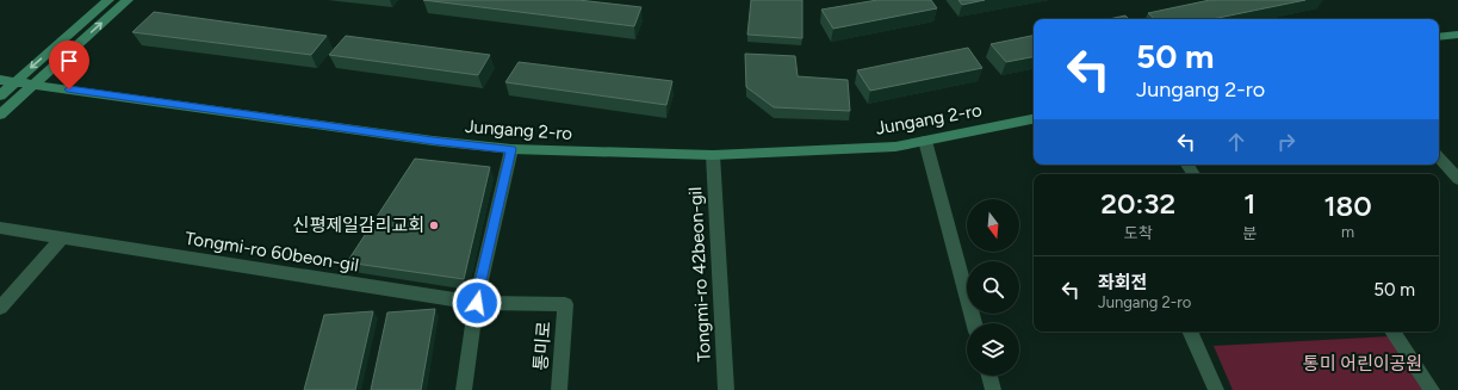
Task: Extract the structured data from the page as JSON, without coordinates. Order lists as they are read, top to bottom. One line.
{"streets":{"street":["Jungang 2-ro","Tongmi-ro 60beon-gil","Tongmi-ro 42beon-gil","통미로"]},"crossings":[["Jungang 2-ro","Tongmi-ro 42beon-gil"],["Tongmi-ro 60beon-gil","통미로"]],"parks":["통미 어린이공원"],"places":["신평제일감리교회"],"north":"bottom","page":{"turn":["50 m","Jungang 2-ro"],"eta":["20:32","도착","1","분","180","m"],"list":[{"name":"좌회전","note":"Jungang 2-ro","value":"50 m"}]}}
